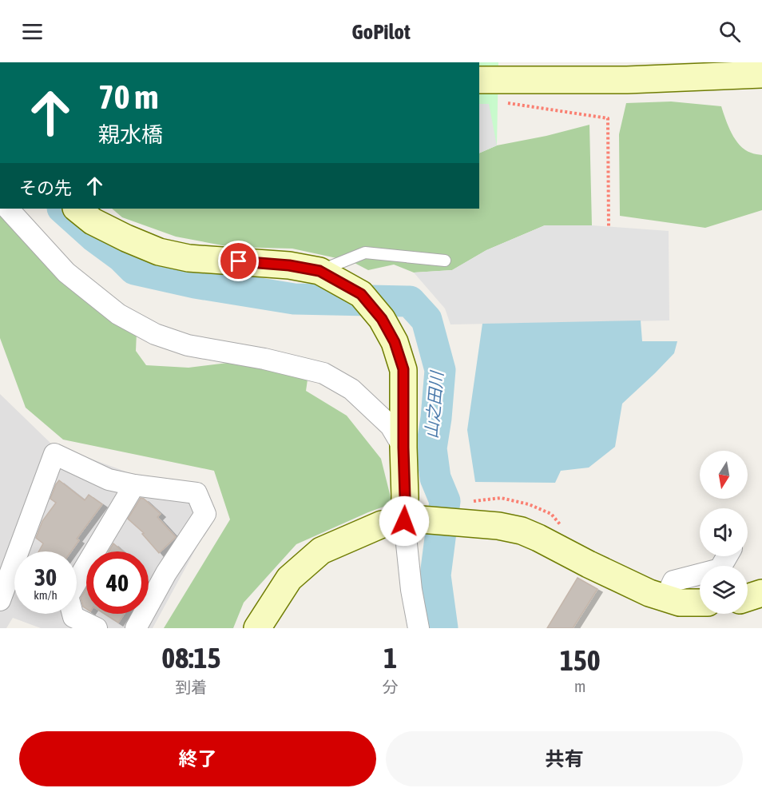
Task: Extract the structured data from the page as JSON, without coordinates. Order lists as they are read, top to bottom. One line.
{"water":["山之田川"],"north":"bottom","page":{"header":"GoPilot","turn":["70 m","親水橋"],"then":"その先","speed":"30 km/h","limit":"40","eta":["08:15","到着","1","分","150","m"],"buttons":["終了","共有"]}}
